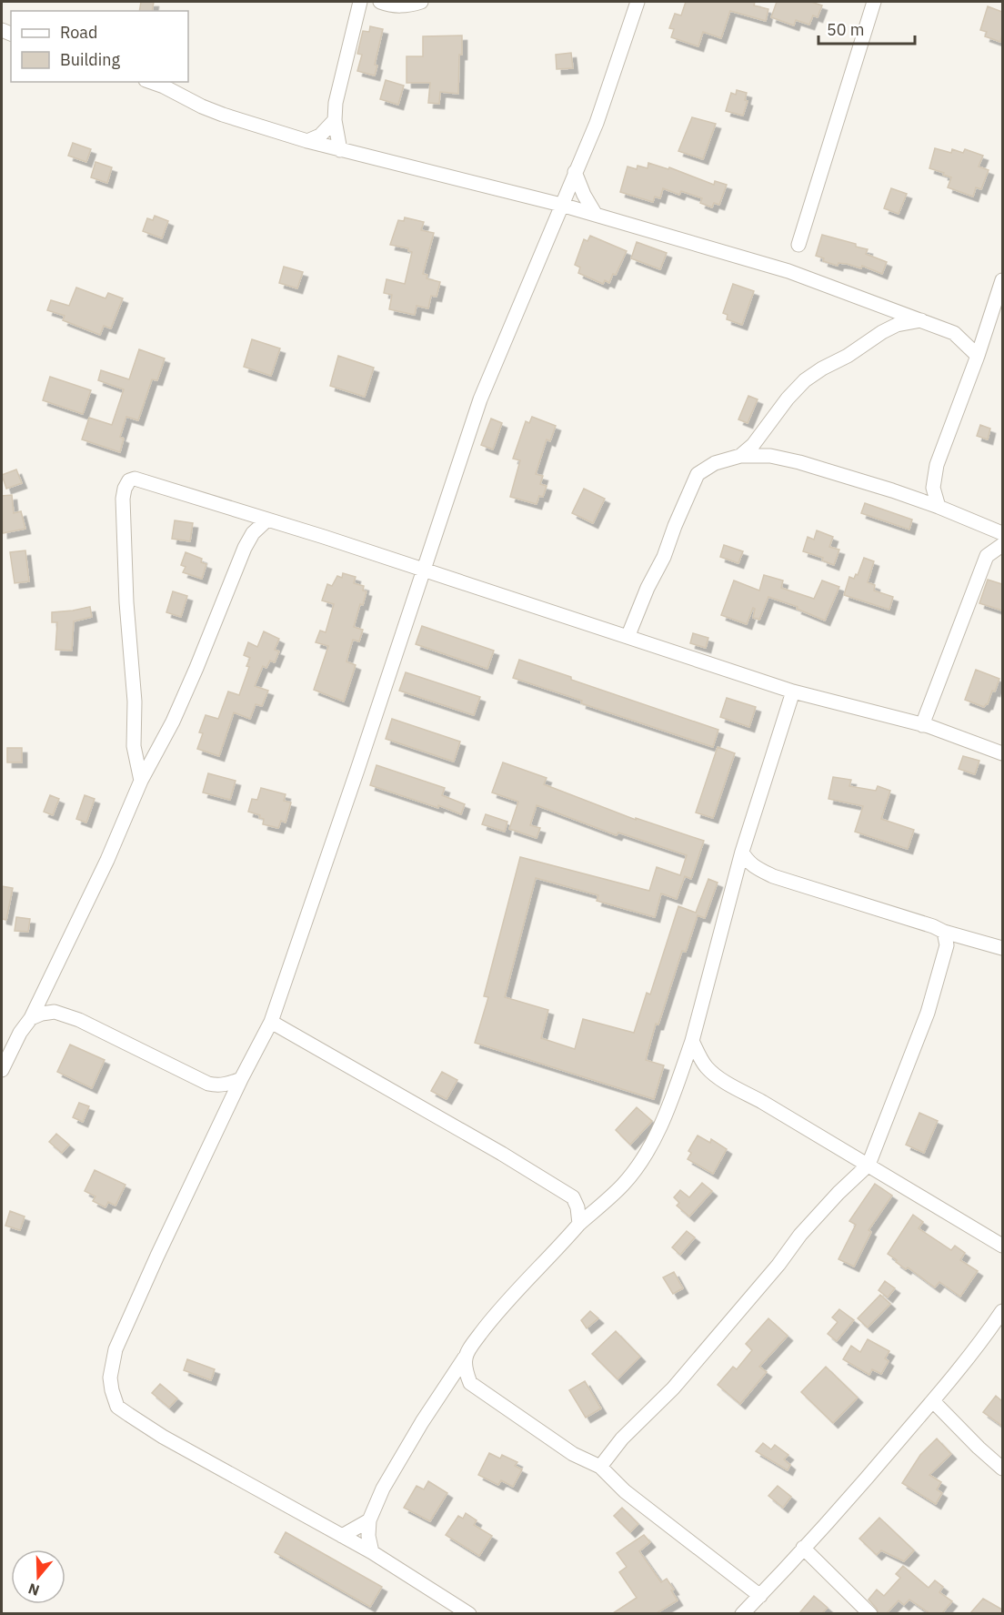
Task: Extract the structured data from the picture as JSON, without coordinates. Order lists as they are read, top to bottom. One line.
{"legend":["Road","Building"],"scale_bar":"50 m","north":"bottom"}
